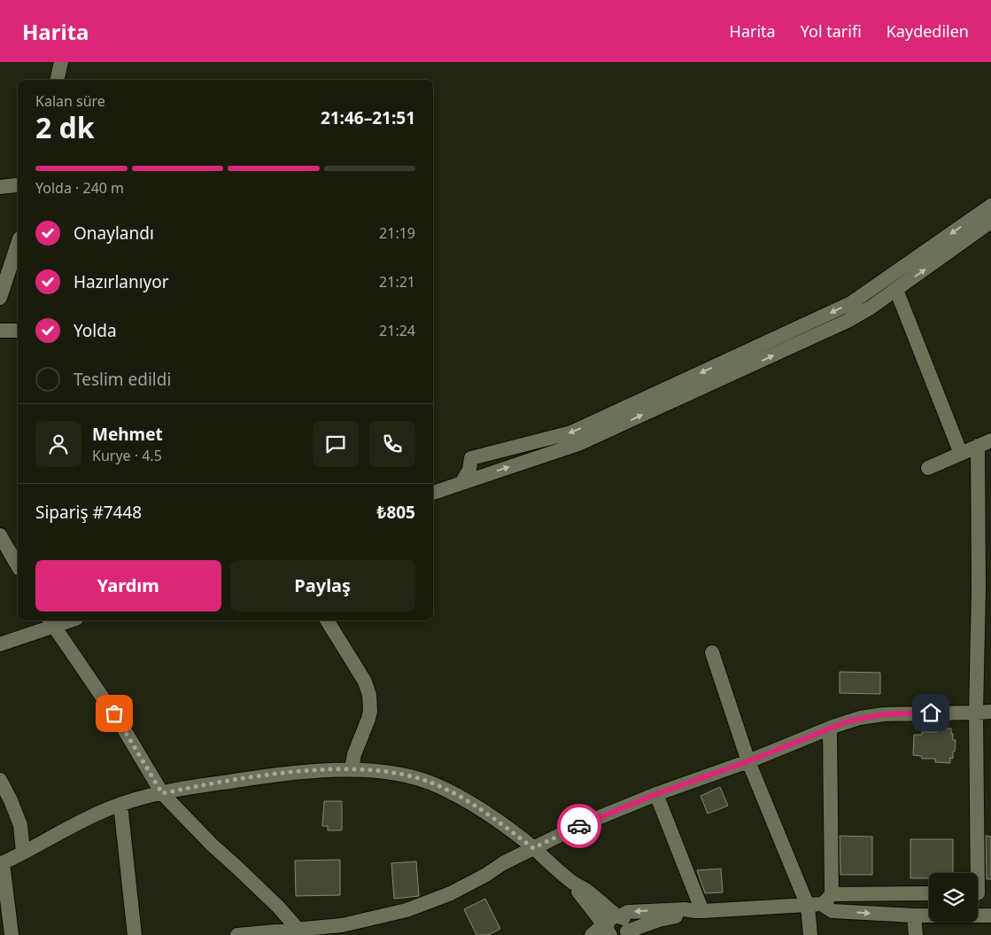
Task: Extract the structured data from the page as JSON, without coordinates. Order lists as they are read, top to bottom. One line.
{"page":{"header":"Harita","nav":["Harita","Yol tarifi","Kaydedilen"],"heading":["2 dk","Kalan süre","21:46–21:51"],"panel":["Mehmet","Kurye · 4.5","Sipariş #7448","₺805"],"bar":"Yolda · 240 m","list":[["Onaylandı","21:19"],["Hazırlanıyor","21:21"],["Yolda","21:24"],"Teslim edildi"],"buttons":["Yardım","Paylaş"]}}
